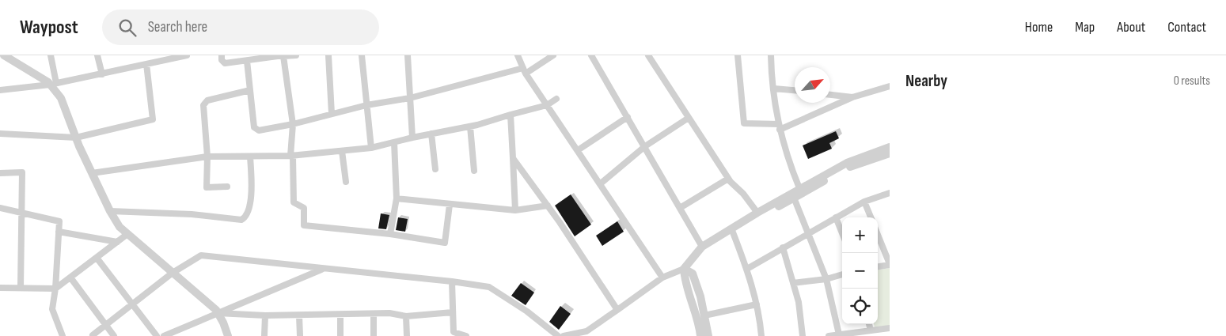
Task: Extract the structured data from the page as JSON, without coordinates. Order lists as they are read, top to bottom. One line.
{"north":"top right","page":{"header":"Waypost","search":"Search here","nav":["Home","Map","About","Contact"],"heading":["Nearby","0 results"],"map_buttons":["+","−"]}}
